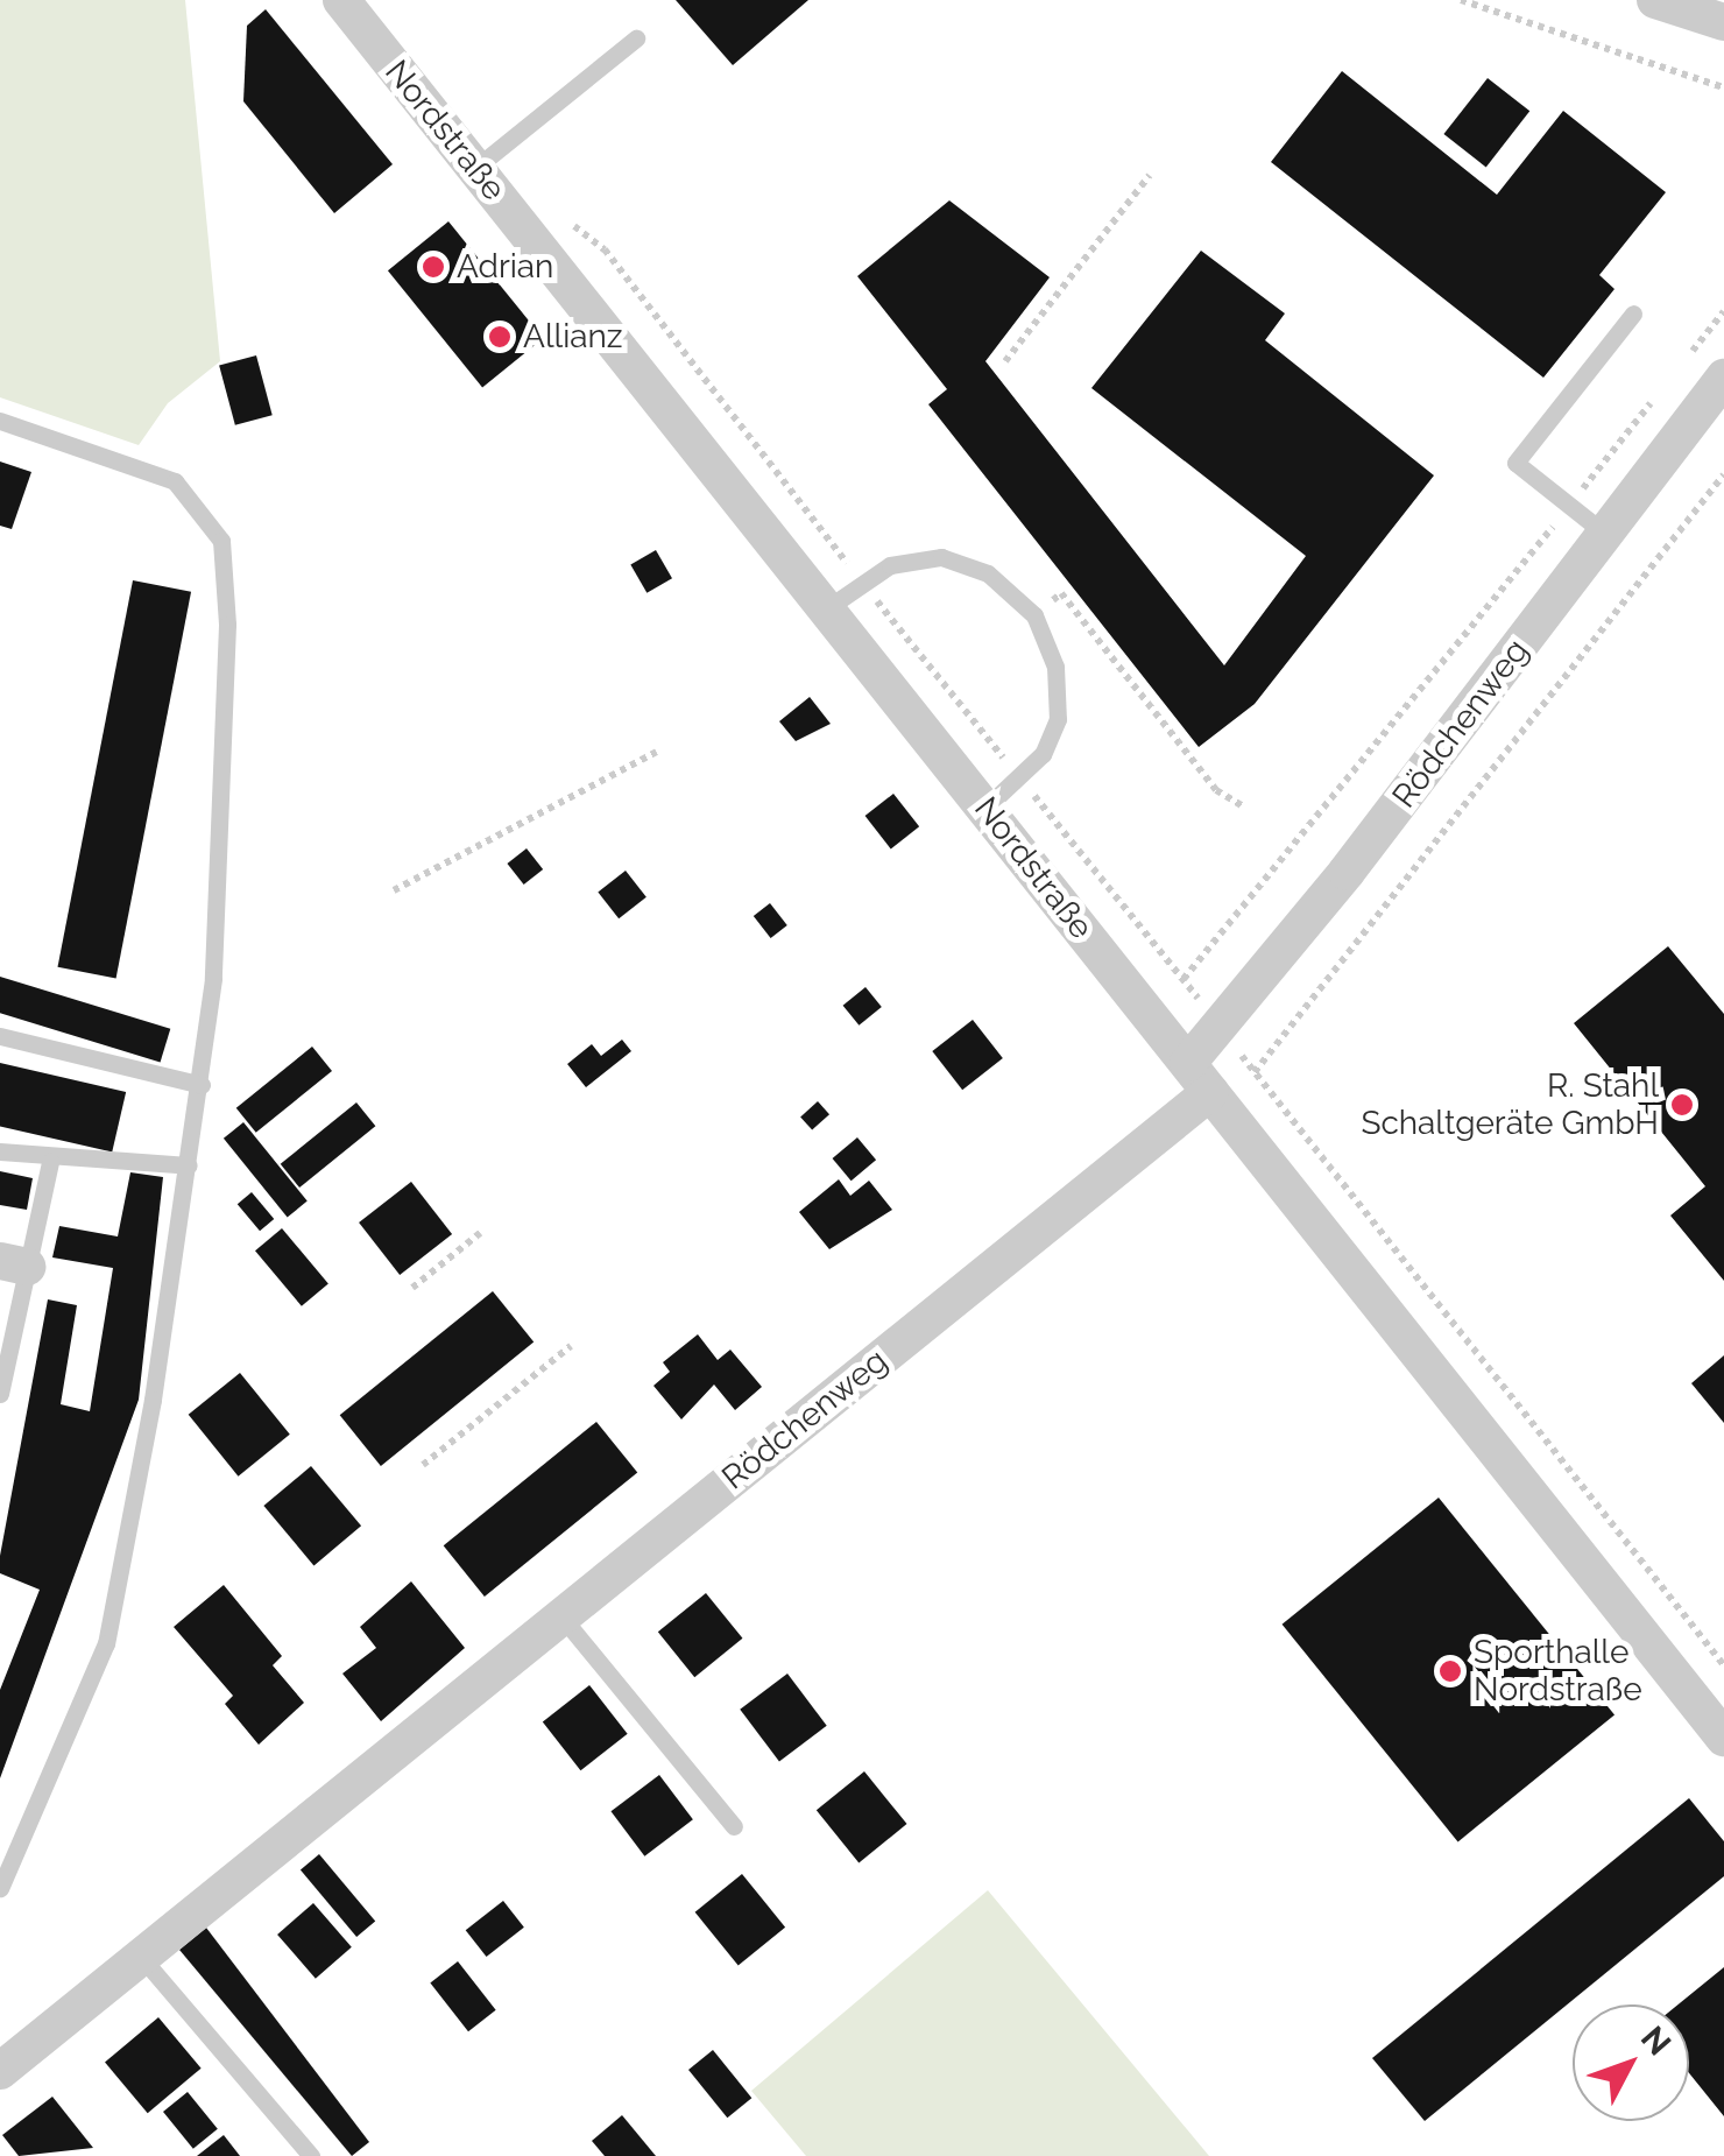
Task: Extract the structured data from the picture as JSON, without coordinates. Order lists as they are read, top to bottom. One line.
{"streets":{"street":["Nordstraße","Rödchenweg"]},"crossings":[["Nordstraße","Rödchenweg"]],"places":["Adrian","Allianz","R. Stahl Schaltgeräte GmbH","Sporthalle Nordstraße"],"north":"top right"}
